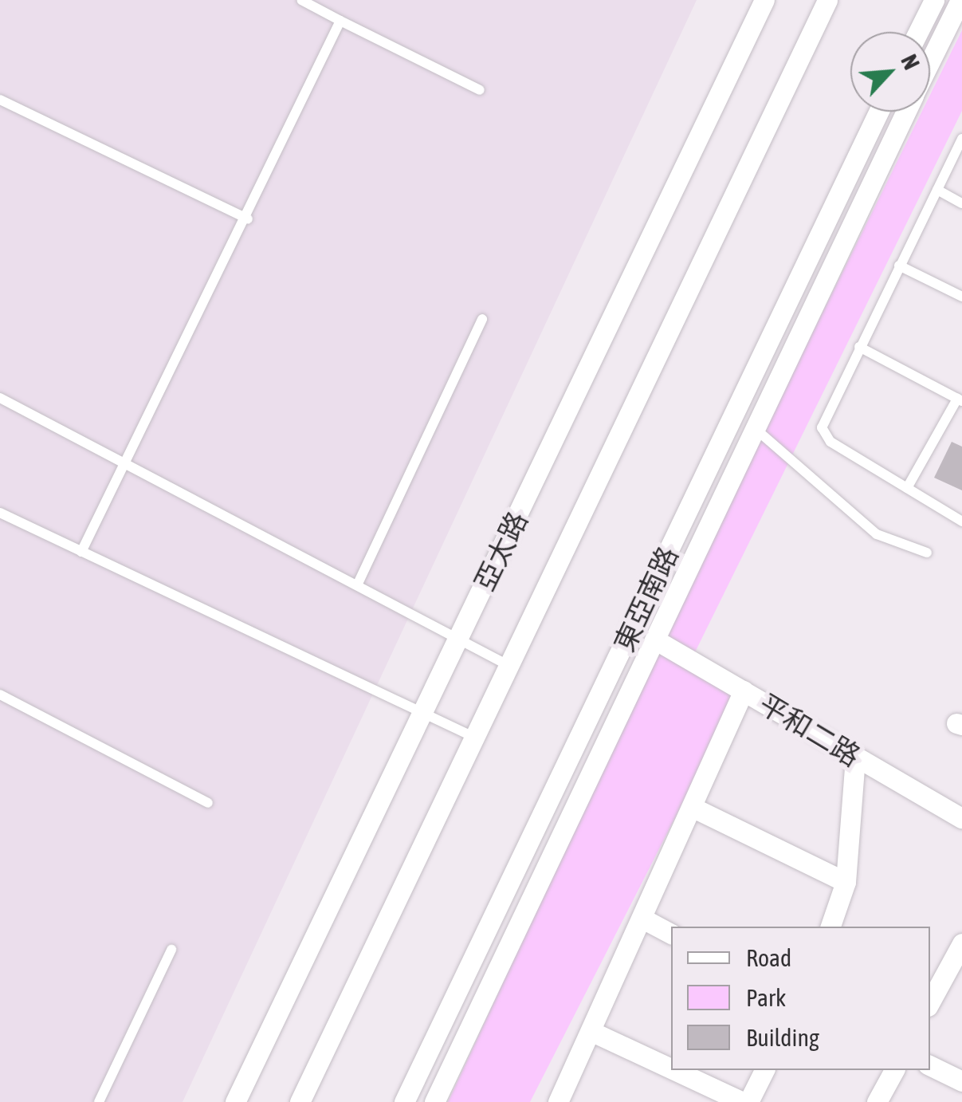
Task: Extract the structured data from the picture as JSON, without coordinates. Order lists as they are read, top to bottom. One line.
{"streets":{"street":["亞太路","東亞南路","平和二路"]},"crossings":[["東亞南路","平和二路"]],"legend":["Road","Park","Building"],"north":"top right"}
